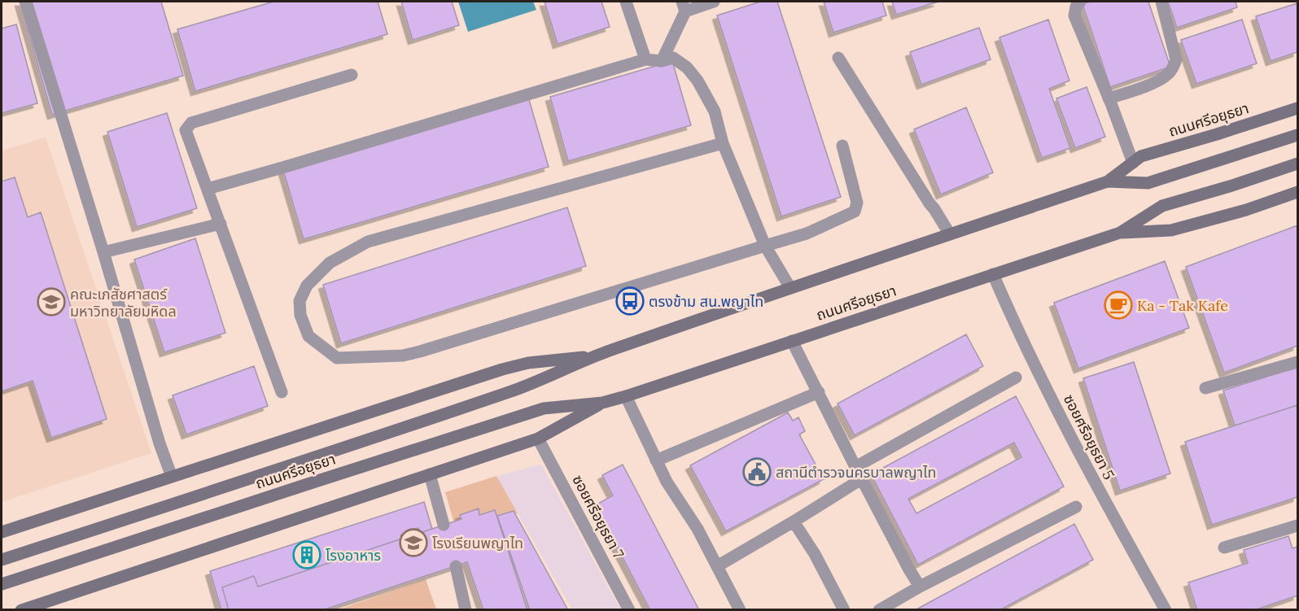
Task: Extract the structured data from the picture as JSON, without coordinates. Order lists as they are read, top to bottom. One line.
{"streets":{"main road":["ถนนศรีอยุธยา"],"street":["ซอยศรีอยุธยา 5","ซอยศรีอยุธยา 7"]},"crossings":[["ถนนศรีอยุธยา","ซอยศรีอยุธยา 5"],["ถนนศรีอยุธยา","ซอยศรีอยุธยา 7"]],"places":{"bus stop":["ตรงข้าม สน.พญาไท"],"school or university":["คณะเภสัชศาสตร์ มหาวิทยาลัยมหิดล","โรงเรียนพญาไท"],"cafe":["Ka - Tak Kafe"],"public building":["สถานีตำรวจนครบาลพญาไท"],"building":["โรงอาหาร"]}}
